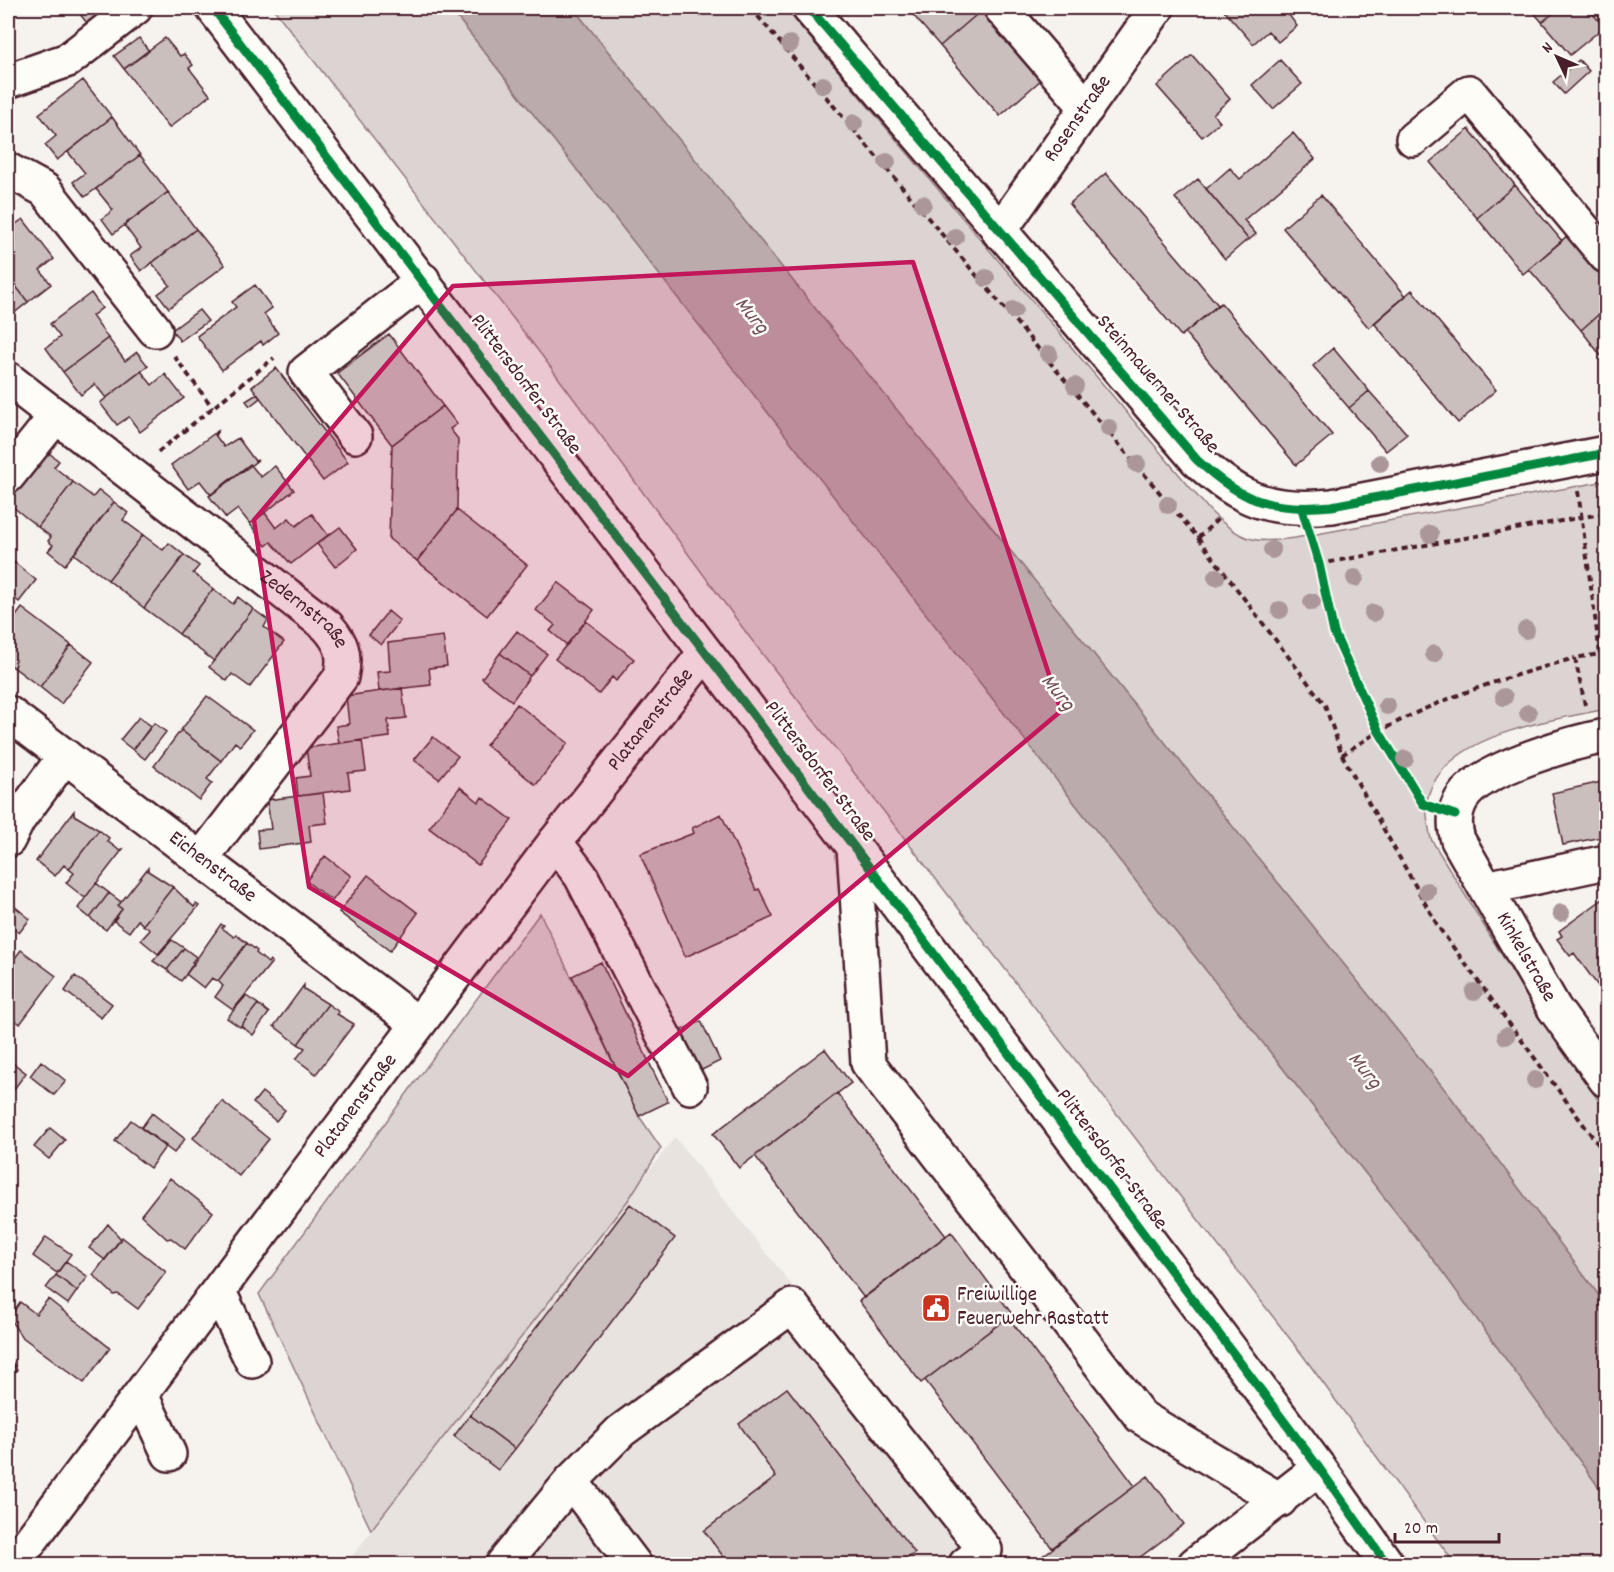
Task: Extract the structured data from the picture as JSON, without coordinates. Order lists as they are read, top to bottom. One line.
{"streets":{"street":["Rosenstraße","Plittersdorfer Straße","Steinmauerner Straße","Zedernstraße","Platanenstraße","Eichenstraße","Kinkelstraße"]},"crossings":[["Rosenstraße","Steinmauerner Straße"],["Plittersdorfer Straße","Platanenstraße"],["Zedernstraße","Eichenstraße"],["Platanenstraße","Eichenstraße"]],"water":["Murg"],"places":{"public building":["Freiwillige Feuerwehr Rastatt"]},"scale_bar":"20 m","north":"top left"}
